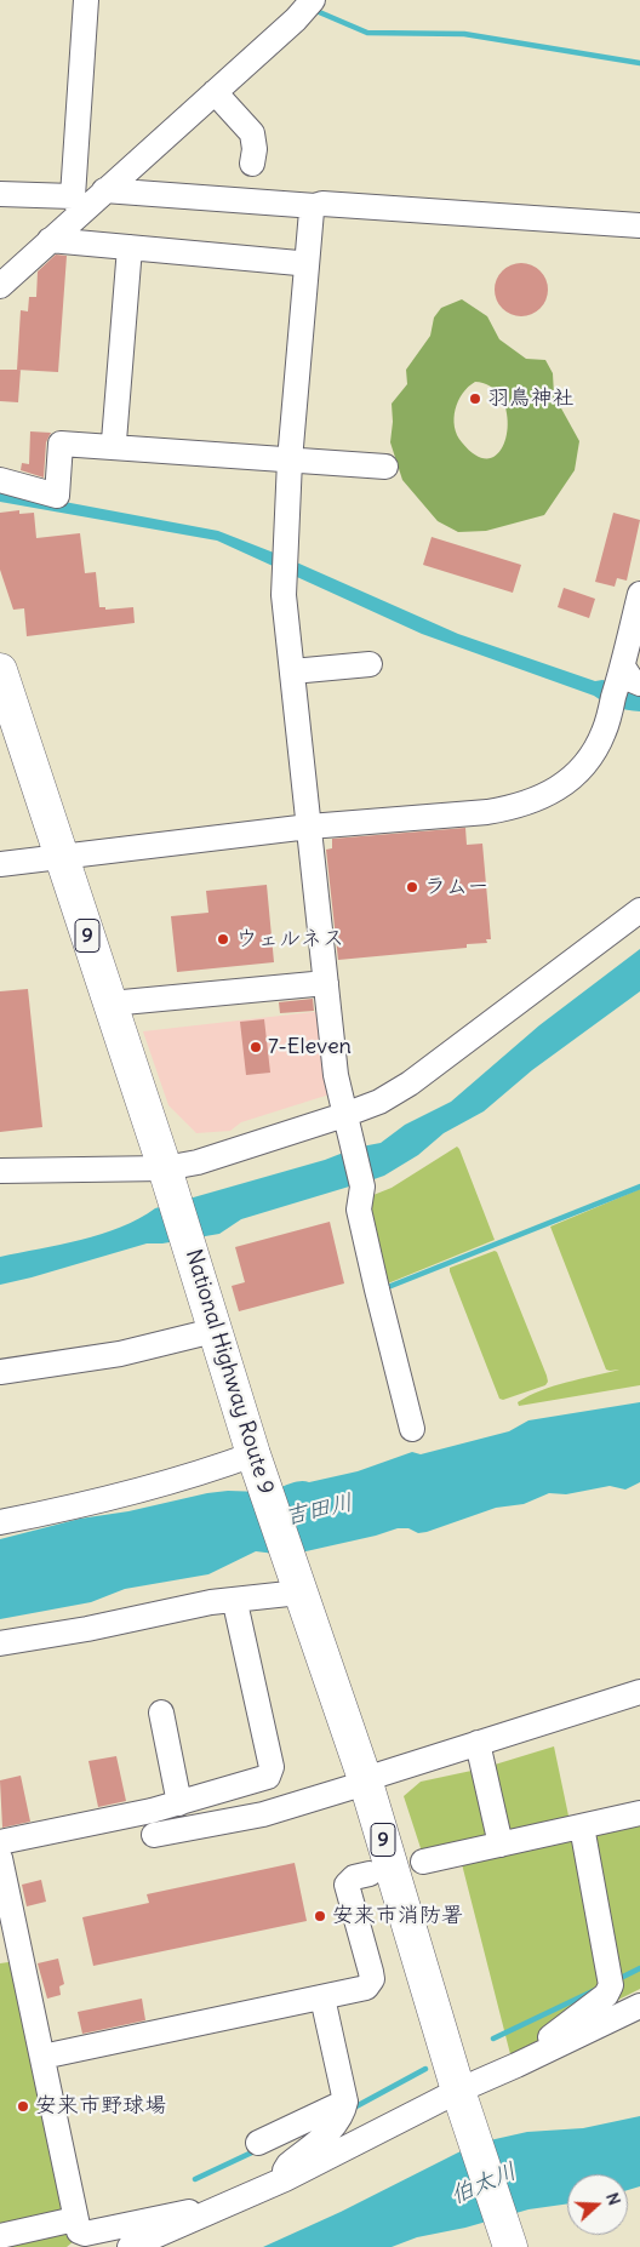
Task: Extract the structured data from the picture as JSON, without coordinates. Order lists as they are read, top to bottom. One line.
{"streets":{"highway":["9","National Highway Route 9"]},"water":["吉田川","伯太川"],"places":["羽鳥神社","ラムー","ウェルネス","7-Eleven","安来市消防署","安来市野球場"],"north":"right"}
